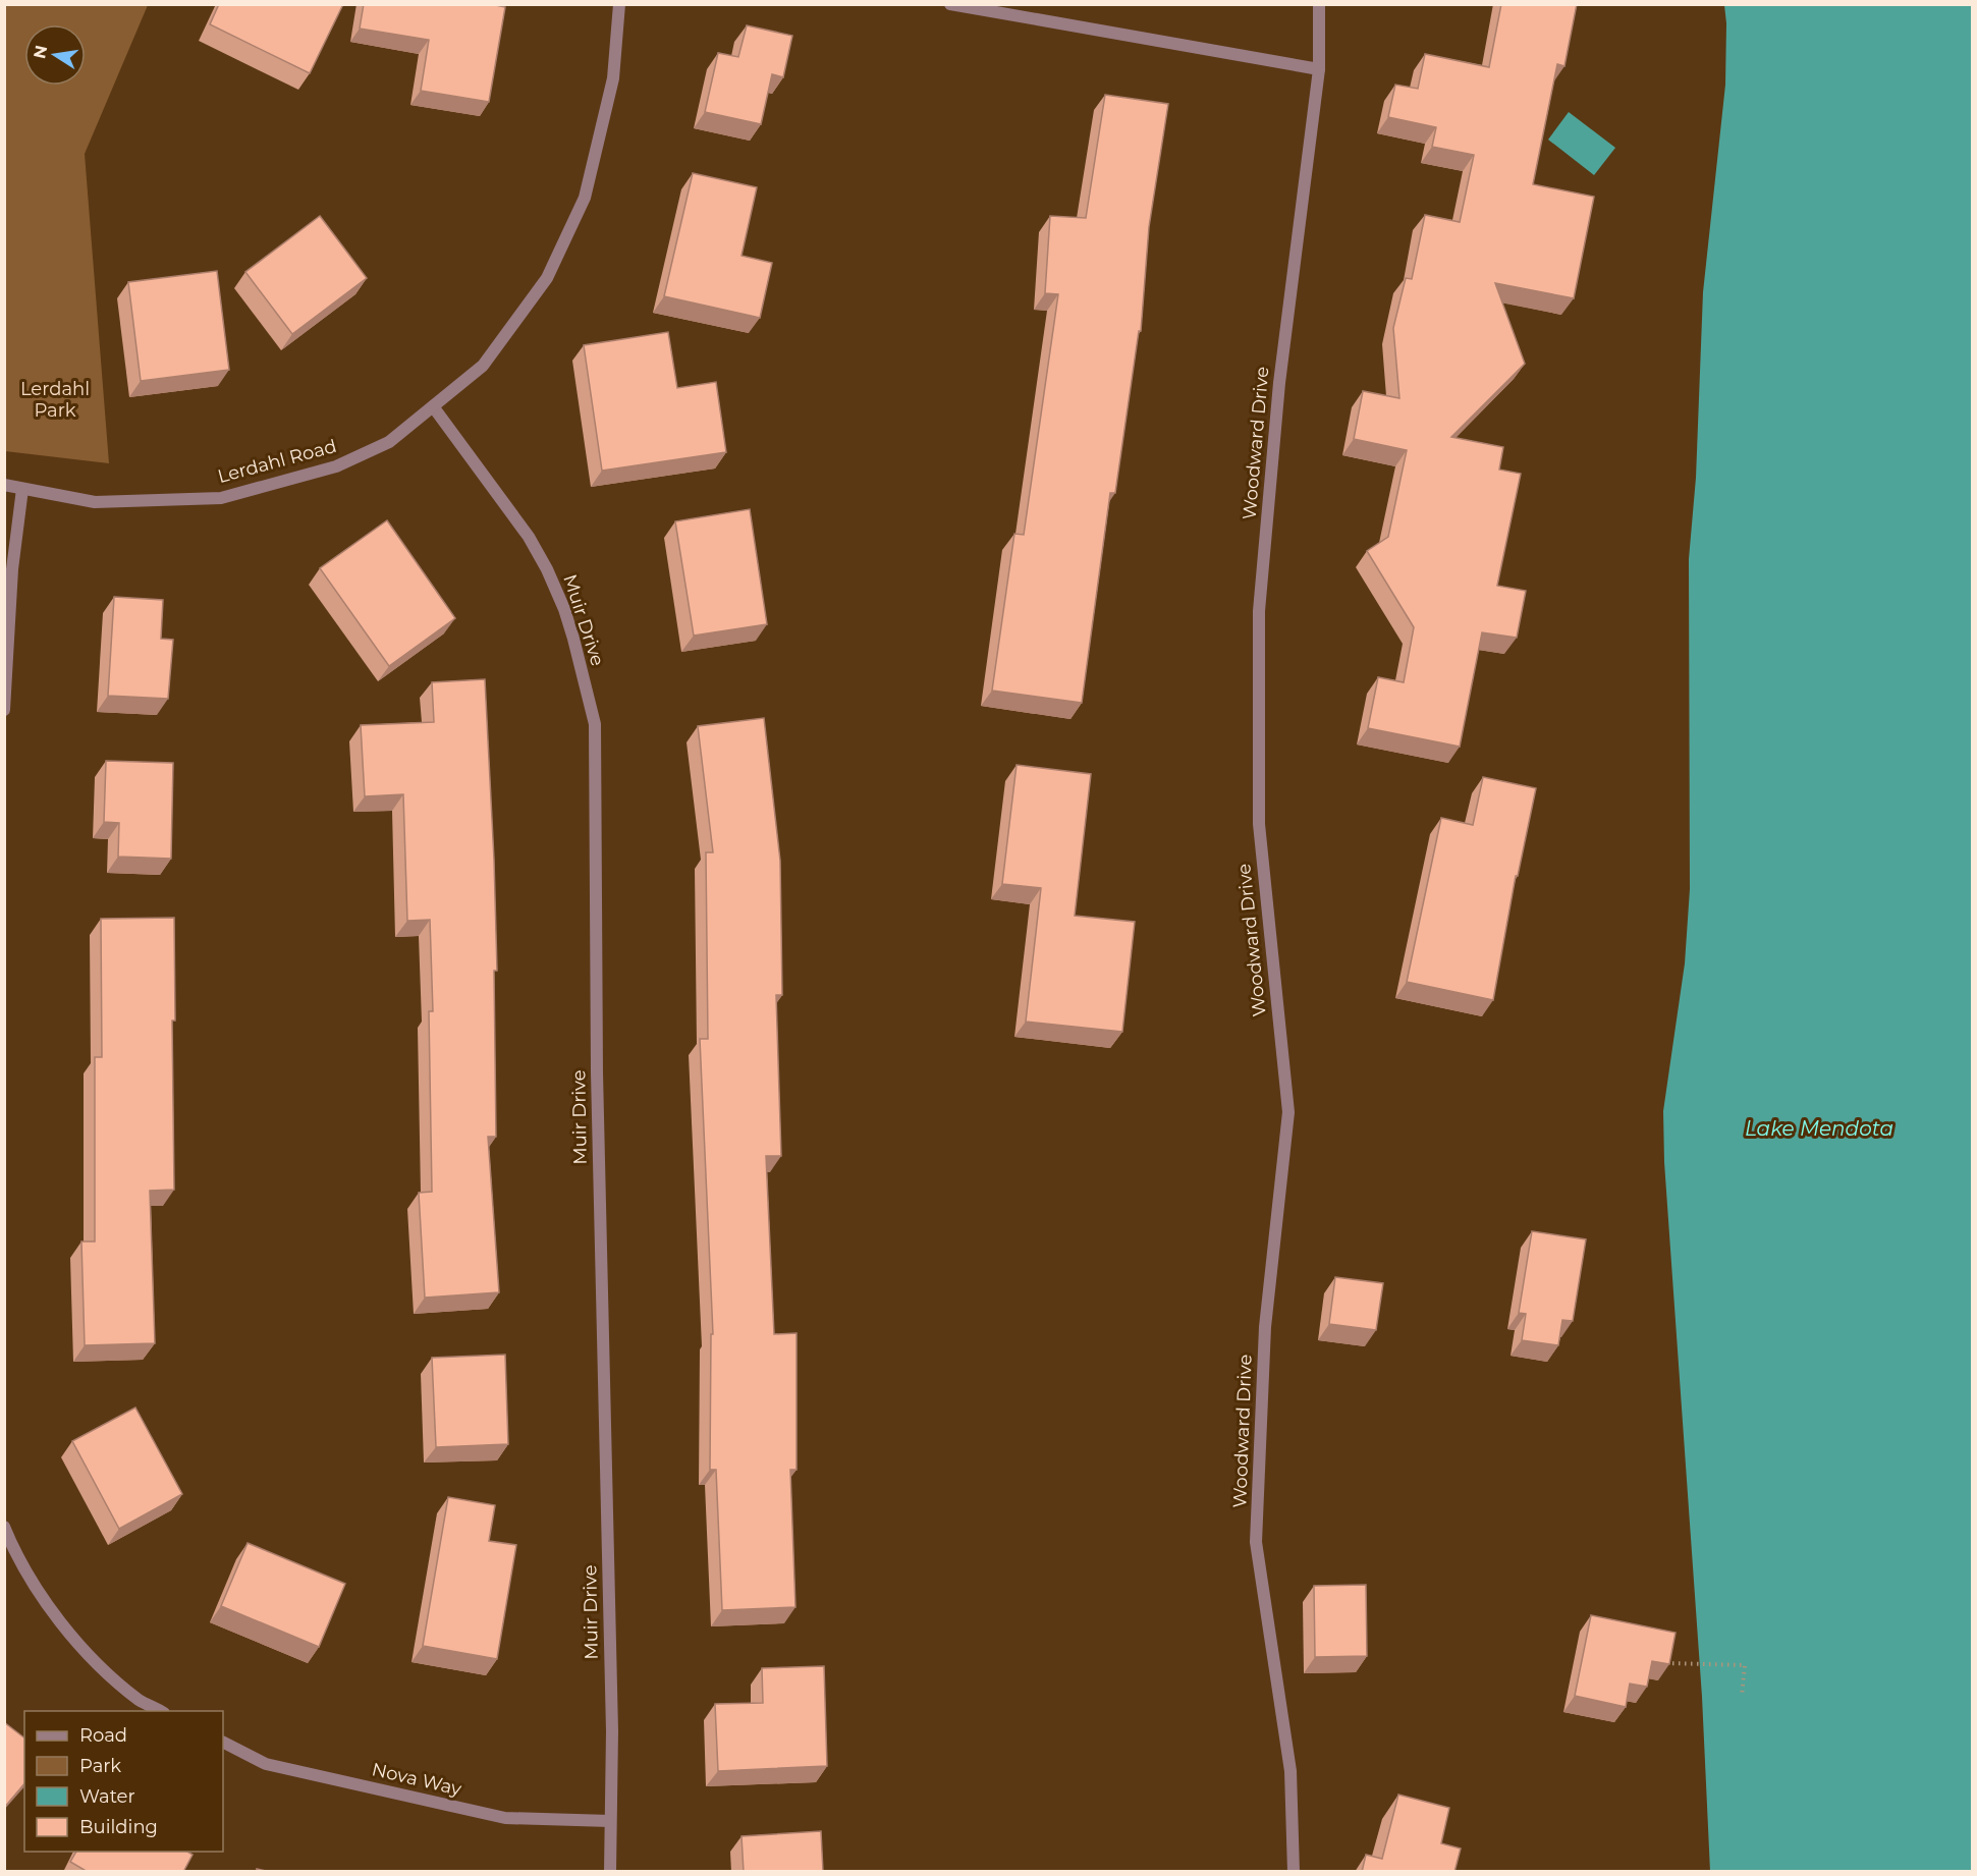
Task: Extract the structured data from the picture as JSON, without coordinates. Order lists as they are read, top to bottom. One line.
{"streets":{"street":["Woodward Drive","Lerdahl Road","Muir Drive","Nova Way"]},"crossings":[["Lerdahl Road","Muir Drive"],["Muir Drive","Nova Way"]],"water":["Lake Mendota"],"parks":["Lerdahl Park"],"legend":["Road","Park","Water","Building"],"north":"left"}
